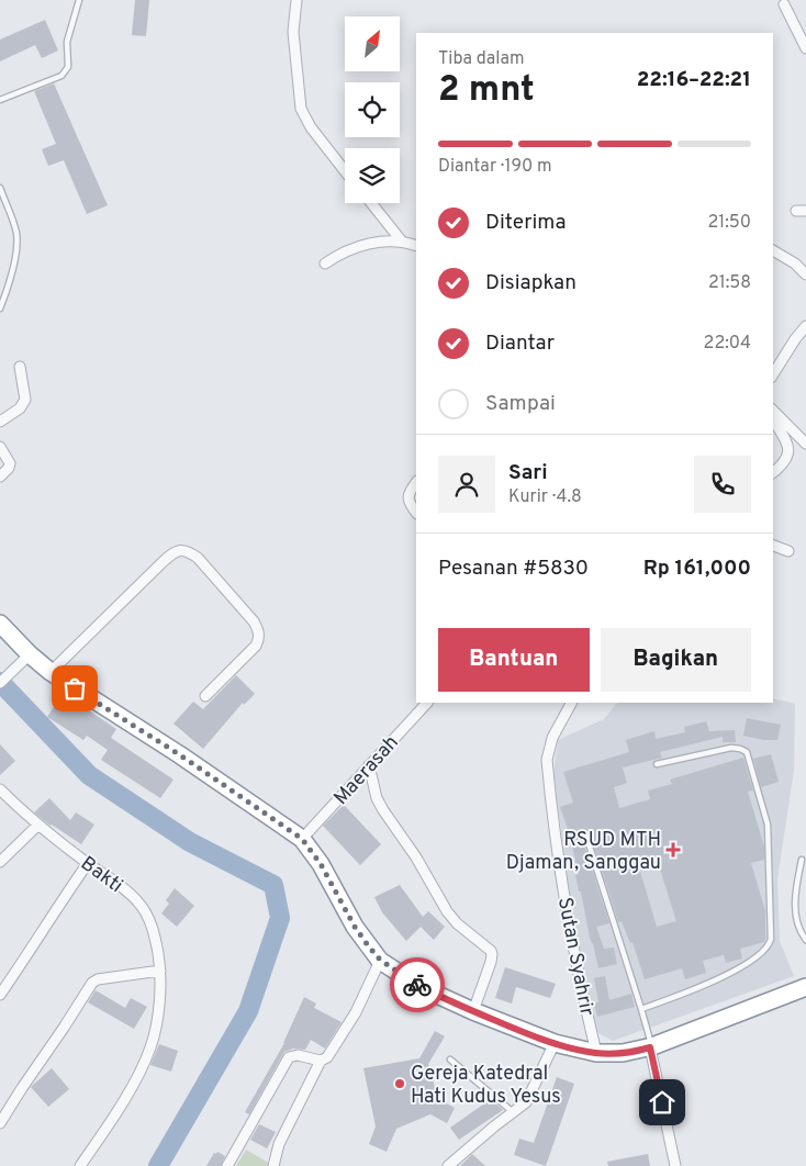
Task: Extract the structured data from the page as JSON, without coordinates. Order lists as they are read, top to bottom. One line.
{"streets":{"street":["Maerasah","Bakti","Sutan Syahrir"]},"places":{"health":["RSUD MTH Djaman, Sanggau"],"other":["Gereja Katedral Hati Kudus Yesus"]},"north":"top right","page":{"heading":["2 mnt","Tiba dalam","22:16–22:21"],"panel":["Sari","Kurir · 4.8","Pesanan #5830","Rp 161,000"],"bar":"Diantar · 190 m","list":[["Diterima","21:50"],["Disiapkan","21:58"],["Diantar","22:04"],"Sampai"],"buttons":["Bantuan","Bagikan"]}}
